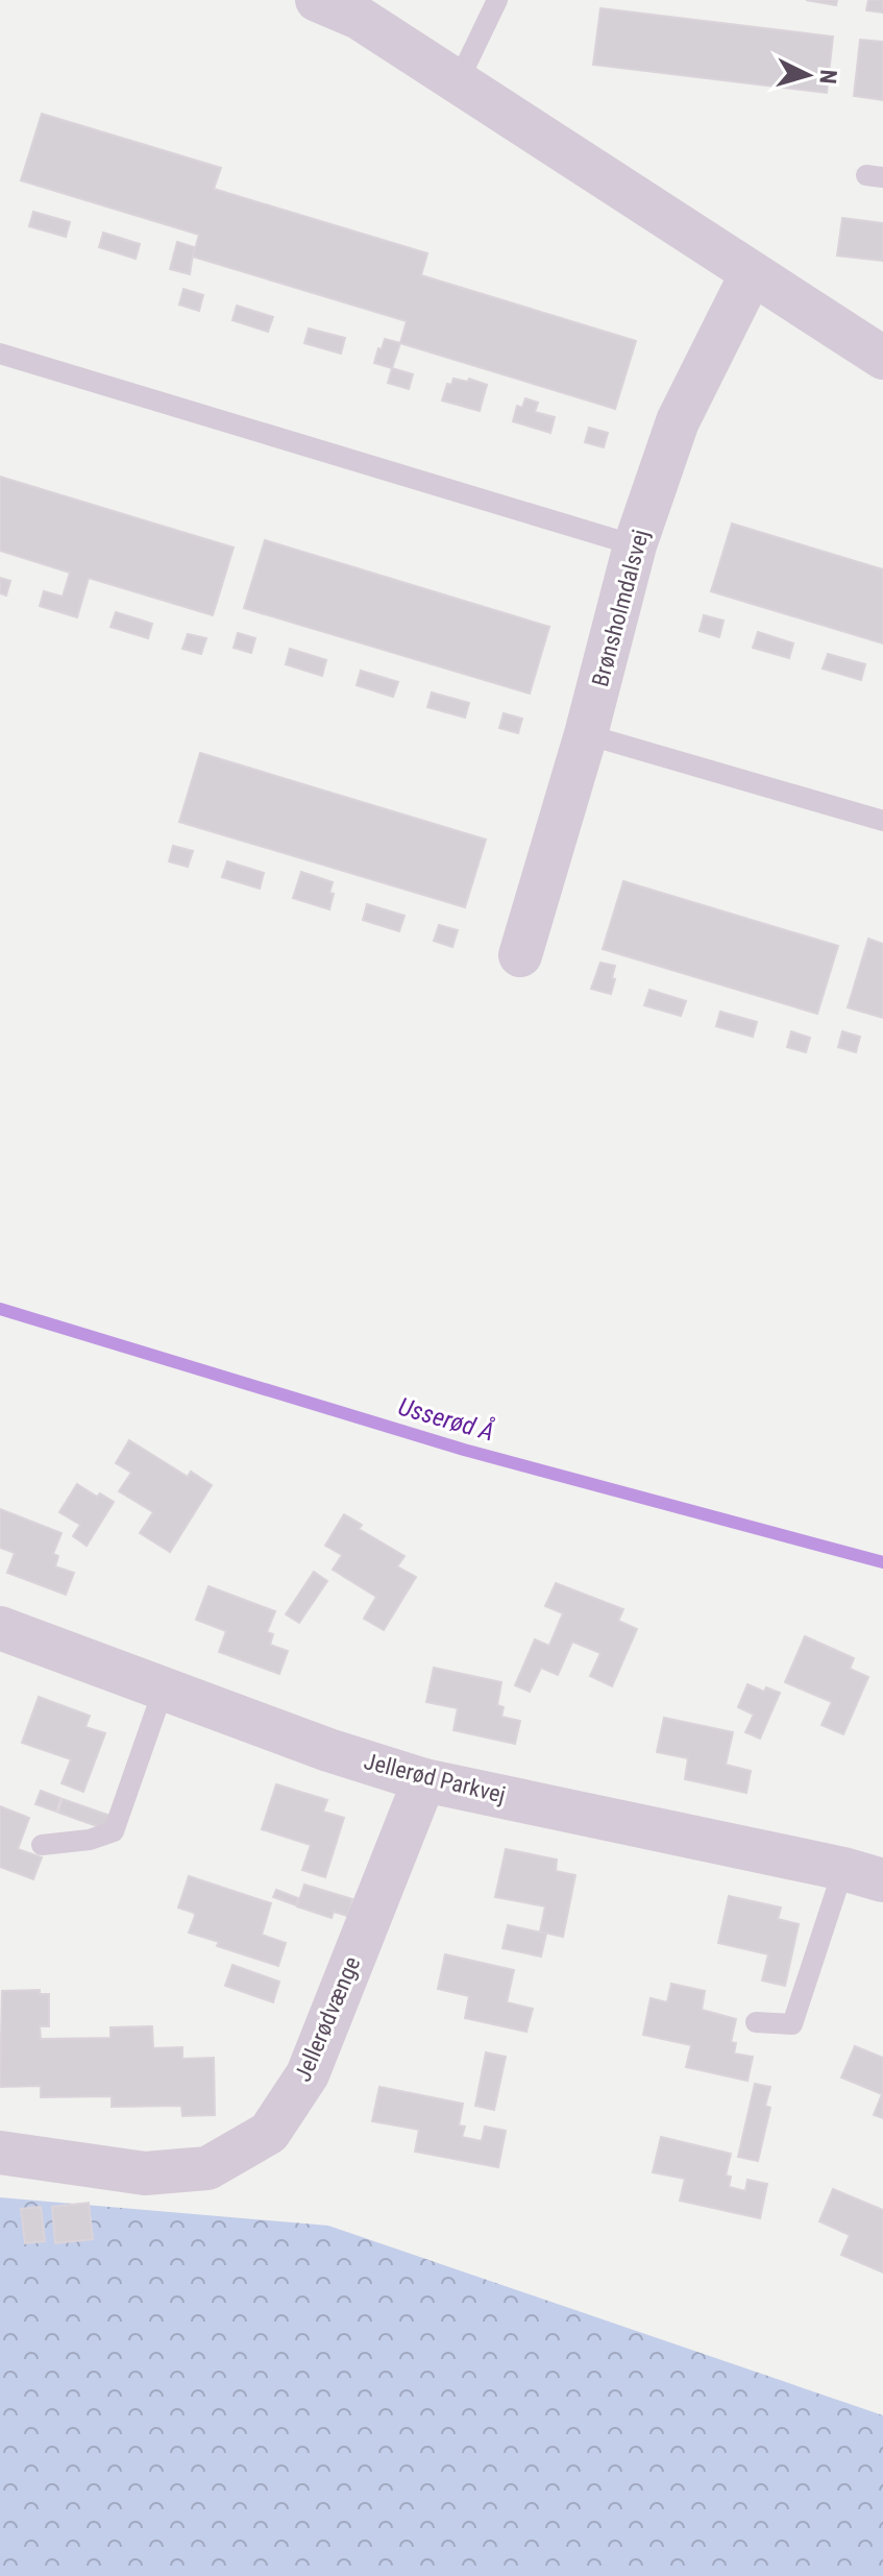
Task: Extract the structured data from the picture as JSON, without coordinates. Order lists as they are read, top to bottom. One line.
{"streets":{"street":["Brønsholmdalsvej","Jellerød Parkvej","Jellerødvænge"]},"crossings":[["Jellerød Parkvej","Jellerødvænge"]],"water":["Usserød Å"],"north":"right"}
